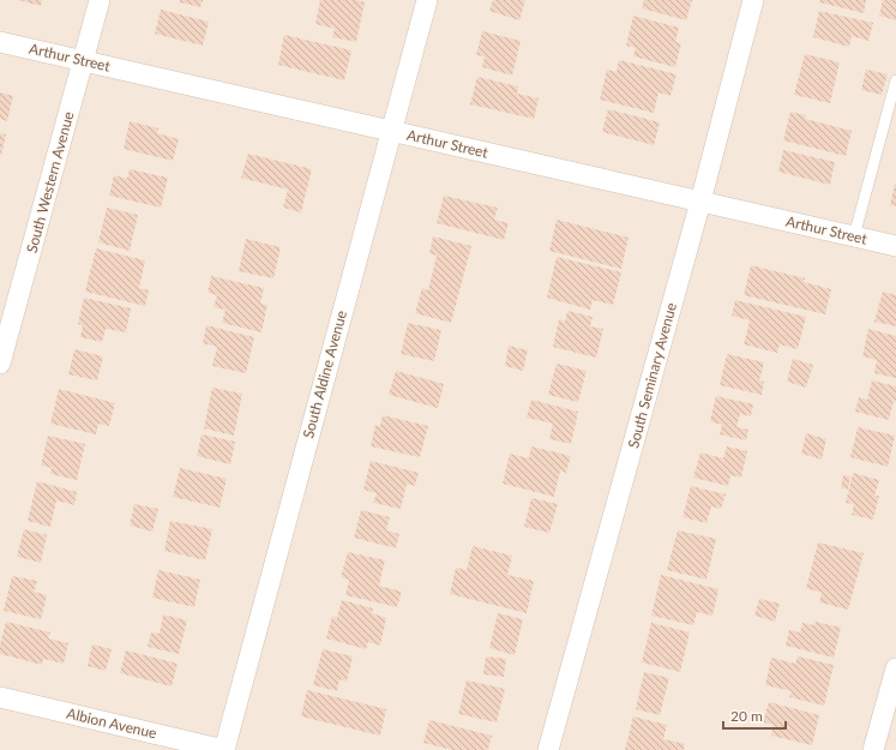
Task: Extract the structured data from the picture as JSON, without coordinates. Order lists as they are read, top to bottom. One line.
{"streets":{"street":["Arthur Street","South Western Avenue","South Aldine Avenue","South Seminary Avenue","Albion Avenue"]},"crossings":[["Arthur Street","South Western Avenue"],["Arthur Street","South Aldine Avenue"],["Arthur Street","South Seminary Avenue"],["South Aldine Avenue","Albion Avenue"]],"scale_bar":"20 m"}
